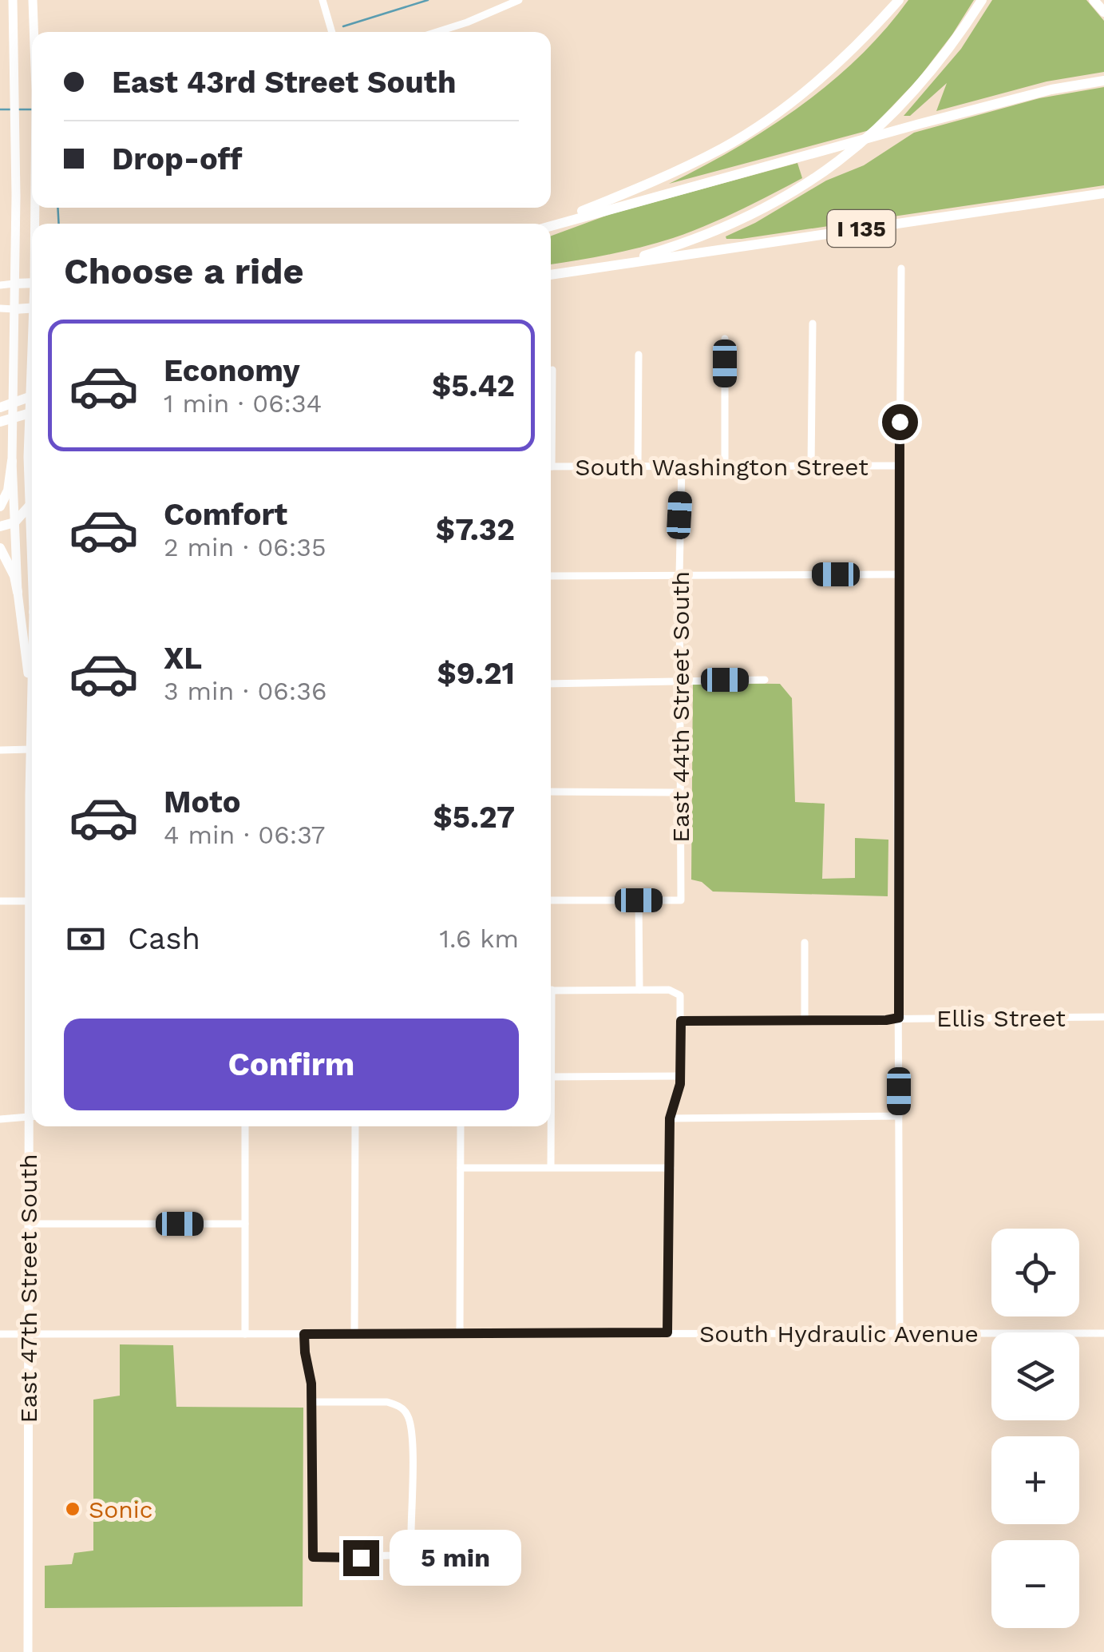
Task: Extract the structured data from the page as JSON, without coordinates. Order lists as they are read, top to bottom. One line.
{"streets":{"highway":["I 135"],"main road":["East 47th Street South"],"street":["South Washington Street","East 44th Street South","Ellis Street","South Hydraulic Avenue"]},"crossings":[["South Washington Street","East 44th Street South"],["East 47th Street South","South Hydraulic Avenue"]],"places":["Sonic"],"page":{"banner":["East 43rd Street South","Drop-off"],"heading":"Choose a ride","list":[{"name":"Economy","note":"1 min · 06:34","value":"$5.42"},{"name":"Comfort","note":"2 min · 06:35","value":"$7.32"},{"name":"XL","note":"3 min · 06:36","value":"$9.21"},{"name":"Moto","note":"4 min · 06:37","value":"$5.27"}],"pay":["Cash","1.6 km"],"buttons":"Confirm","map_buttons":["+","−"],"bubble":"5 min"}}
